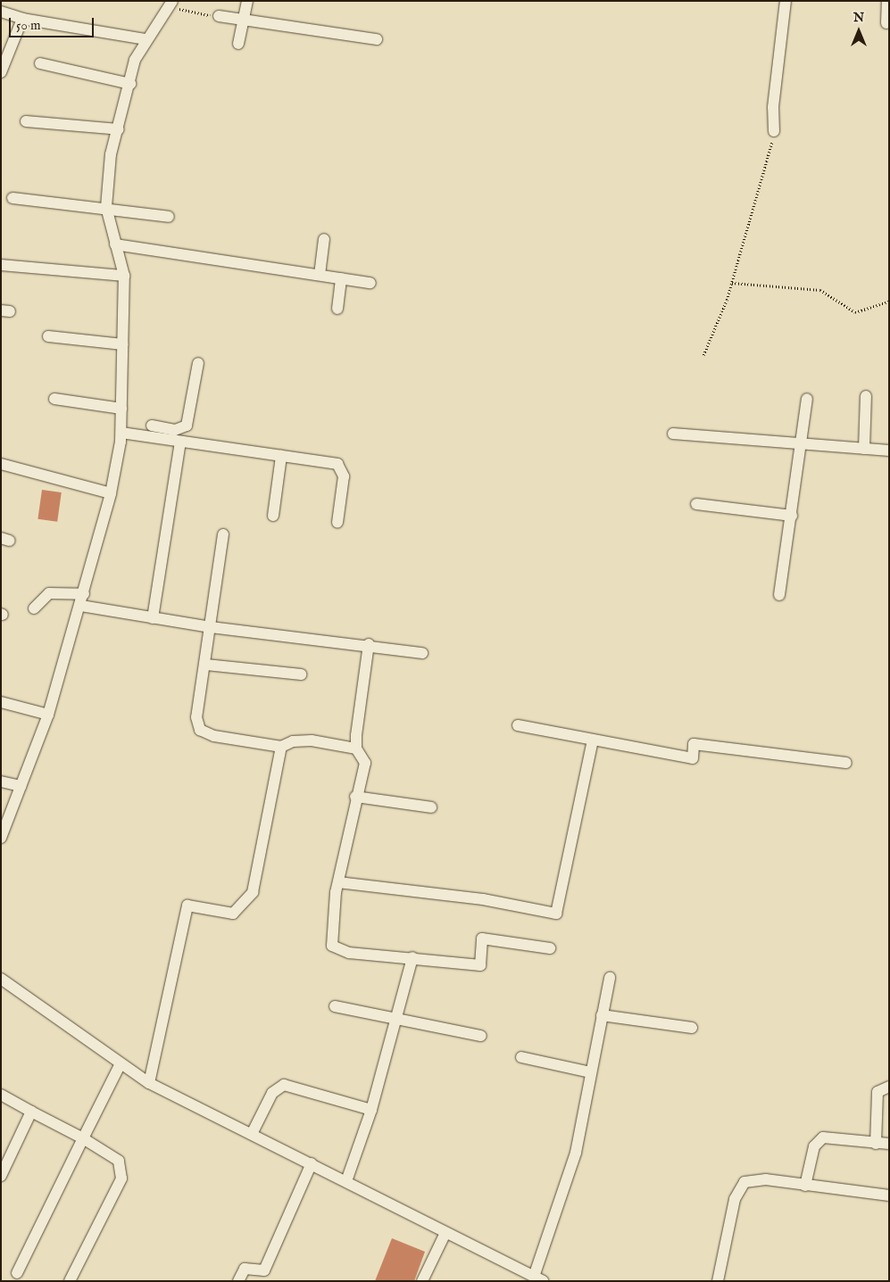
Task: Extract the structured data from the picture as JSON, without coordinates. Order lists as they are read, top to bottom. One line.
{"scale_bar":"50 m","north":"top"}
